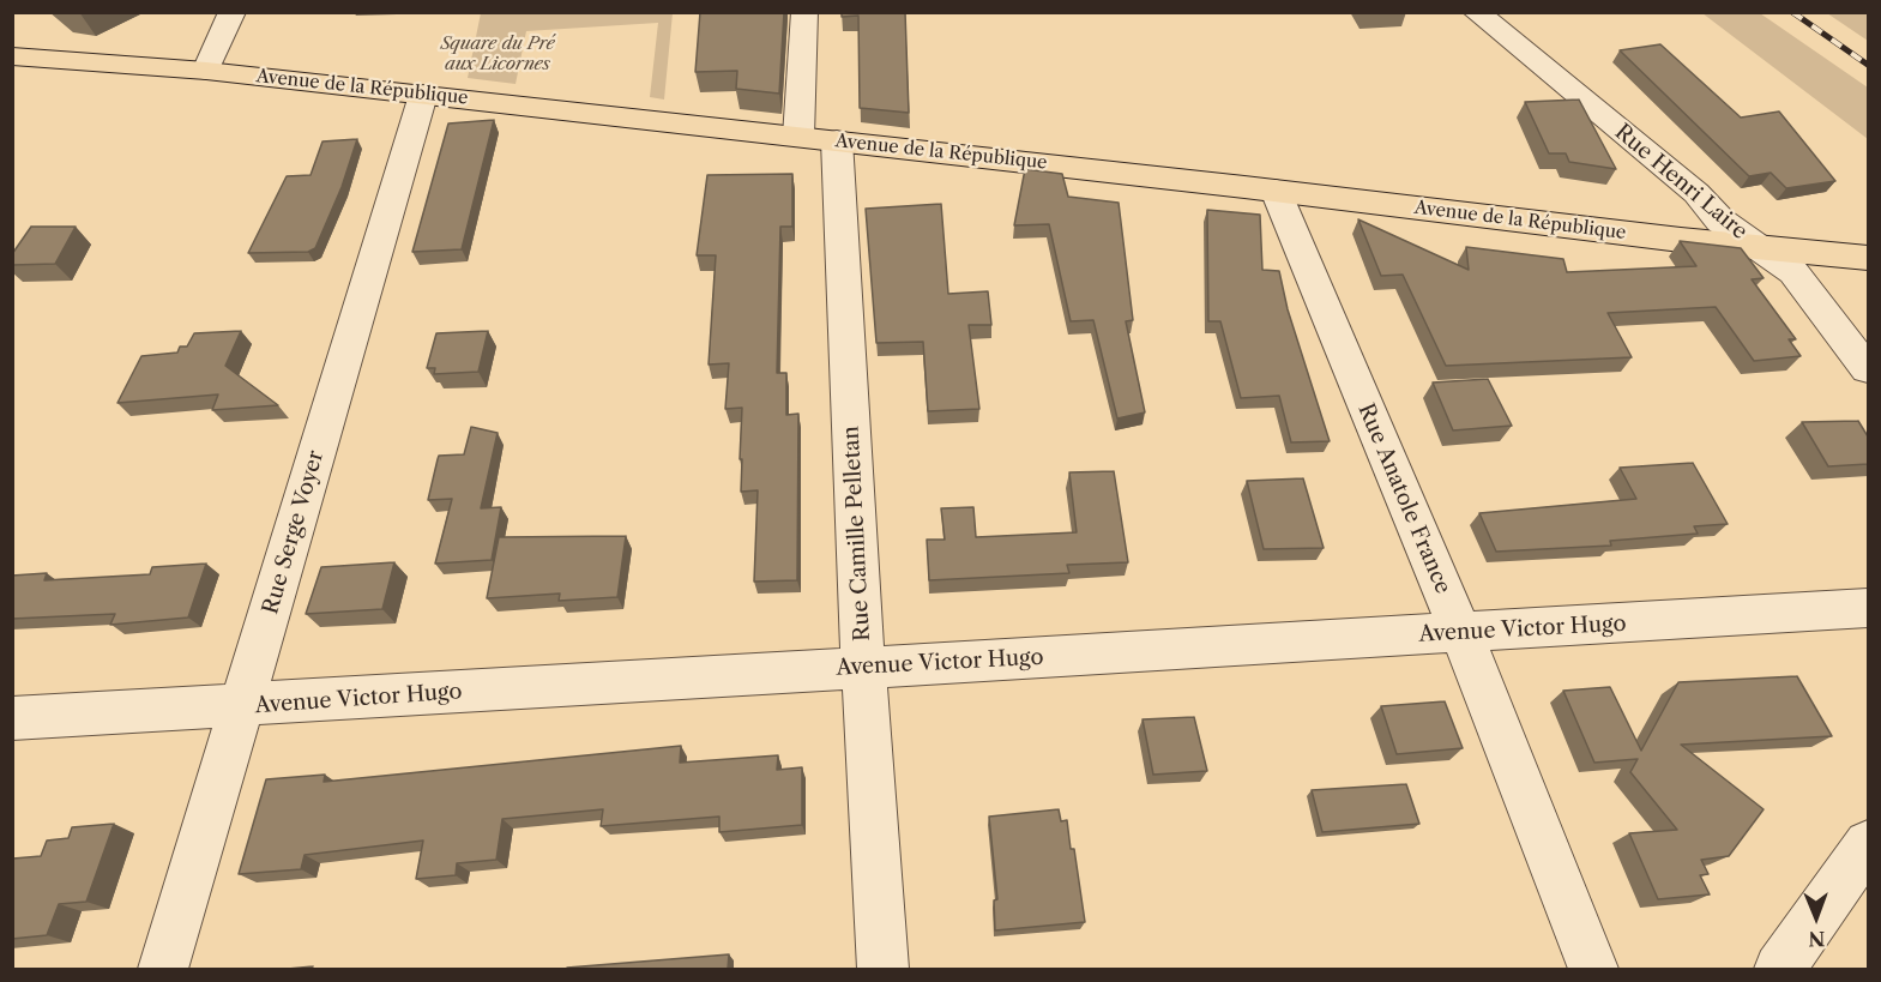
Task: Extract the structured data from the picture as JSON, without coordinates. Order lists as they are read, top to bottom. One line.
{"streets":{"main road":["Avenue de la République"],"street":["Rue Henri Laire","Rue Anatole France","Rue Serge Voyer","Rue Camille Pelletan","Avenue Victor Hugo"]},"crossings":[["Avenue de la République","Rue Henri Laire"],["Avenue de la République","Rue Anatole France"],["Avenue de la République","Rue Serge Voyer"],["Avenue de la République","Rue Camille Pelletan"],["Rue Anatole France","Avenue Victor Hugo"],["Rue Serge Voyer","Avenue Victor Hugo"],["Rue Camille Pelletan","Avenue Victor Hugo"]],"parks":["Square du Pré aux Licornes"],"north":"bottom"}
